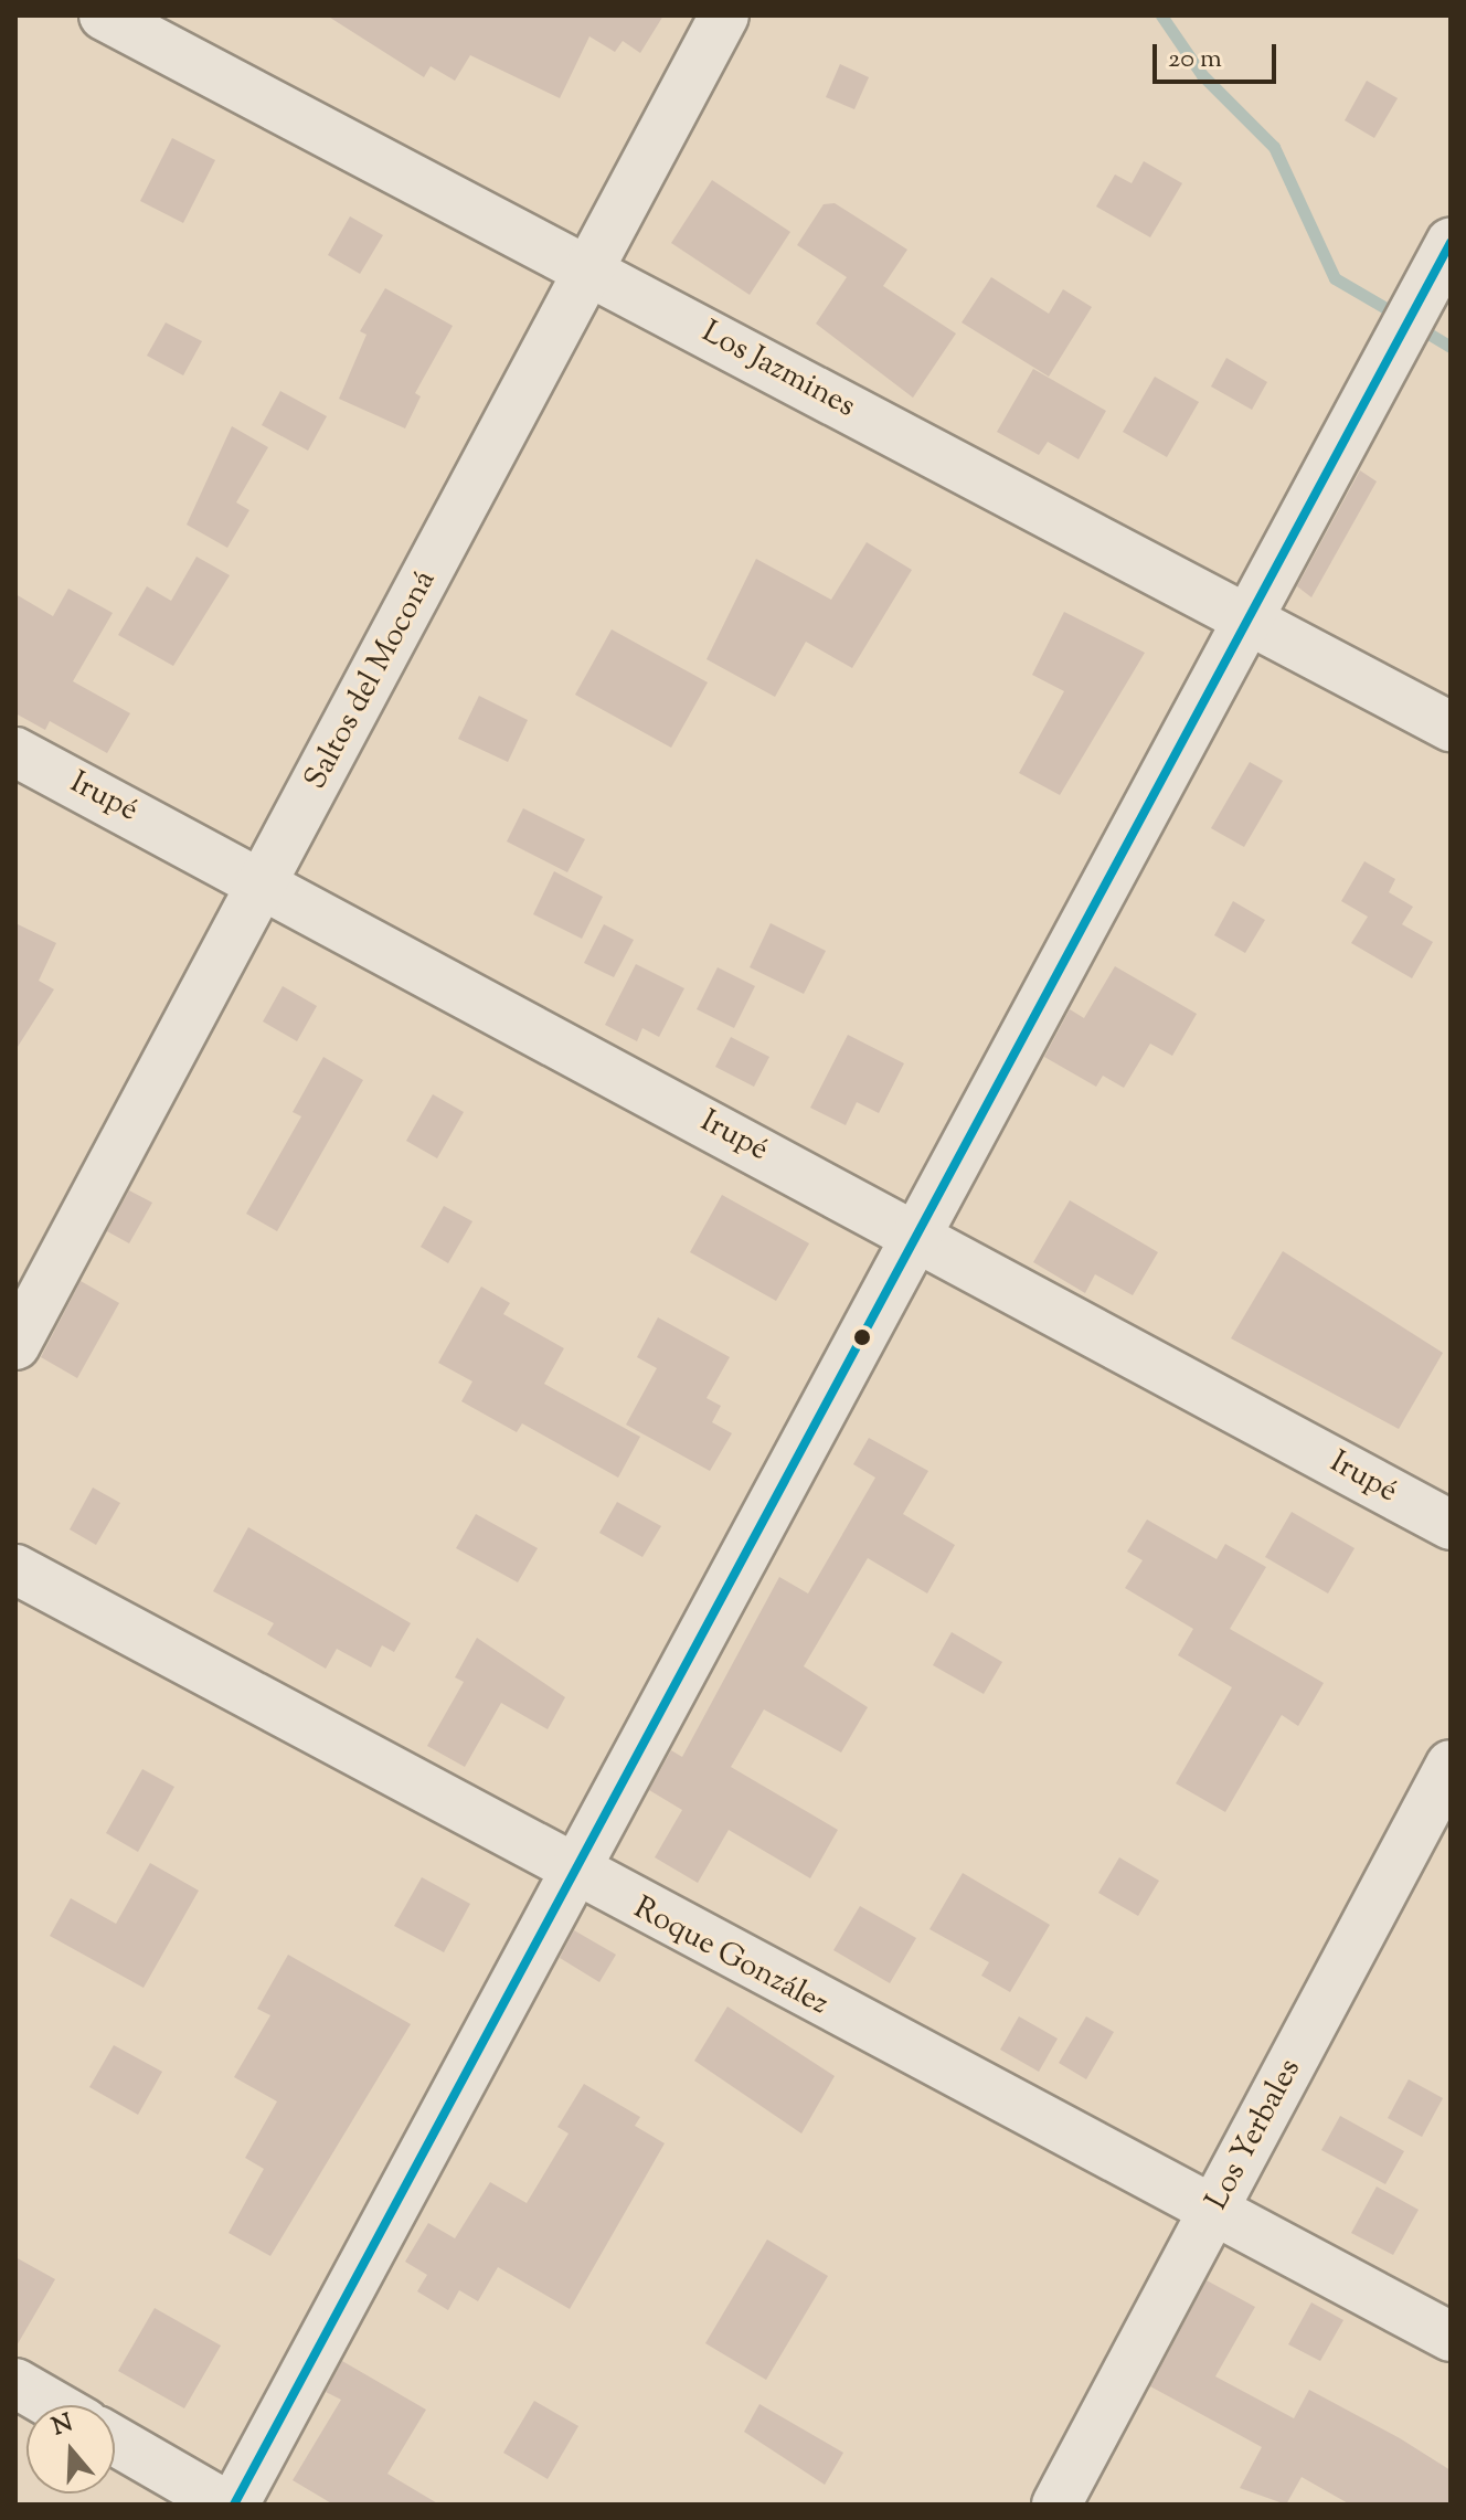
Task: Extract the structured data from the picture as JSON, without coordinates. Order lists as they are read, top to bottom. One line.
{"streets":{"street":["Los Jazmines","Saltos del Moconá","Irupé","Roque González","Los Yerbales"]},"crossings":[["Los Jazmines","Saltos del Moconá"],["Saltos del Moconá","Irupé"],["Roque González","Los Yerbales"]],"scale_bar":"20 m","north":"top"}
